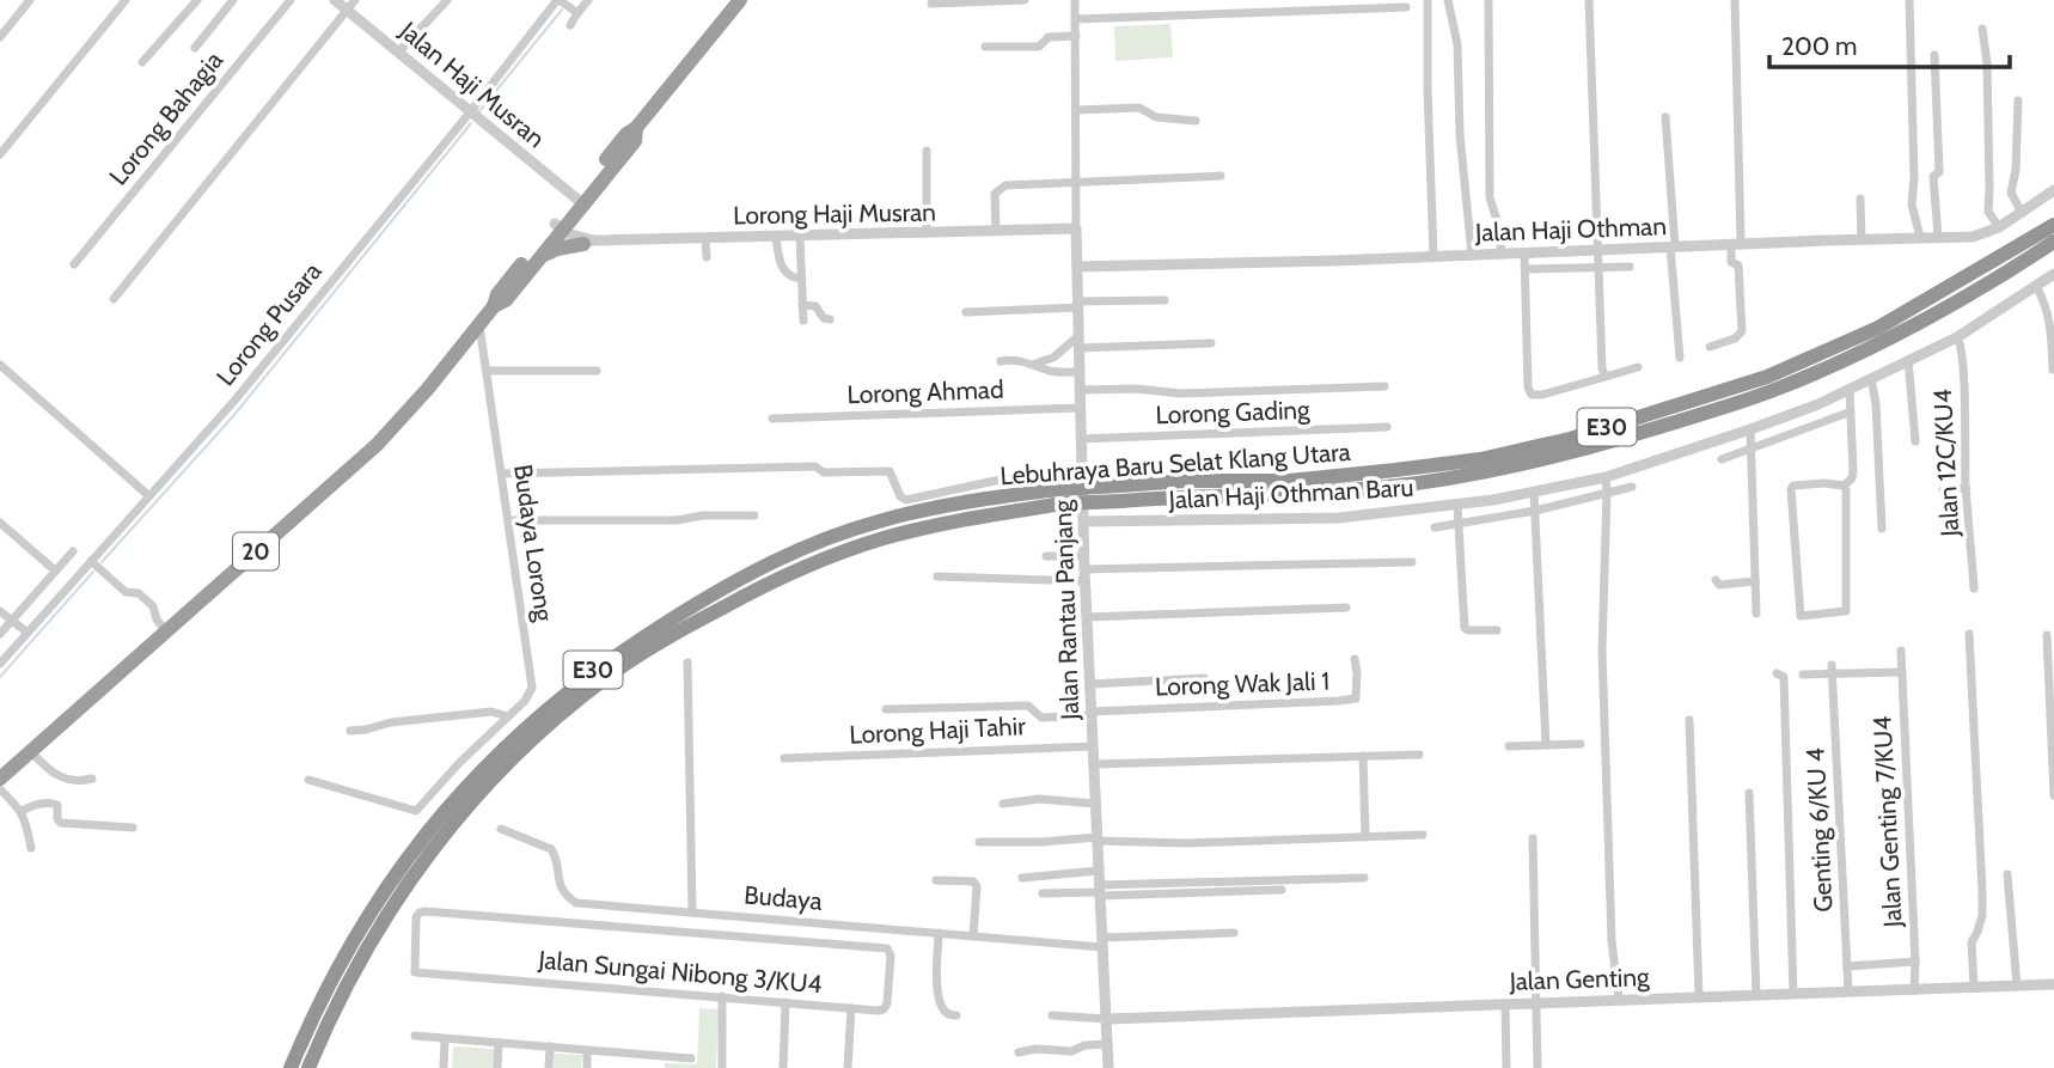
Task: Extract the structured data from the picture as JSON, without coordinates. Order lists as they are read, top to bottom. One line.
{"streets":{"highway":["E30","Lebuhraya Baru Selat Klang Utara","20"],"street":["Jalan Haji Musran","Lorong Bahagia","Lorong Haji Musran","Jalan Haji Othman","Lorong Pusara","Lorong Ahmad","Lorong Gading","Jalan 12C/KU4","Jalan Haji Othman Baru","Budaya Lorong","Jalan Rantau Panjang","Lorong Wak Jali 1","Lorong Haji Tahir","Jalan Genting 7/KU4","Genting 6/KU 4","Budaya","Jalan Sungai Nibong 3/KU4","Jalan Genting"]},"crossings":[["Jalan Haji Musran","Lorong Pusara"],["Jalan Haji Musran","20"],["Lorong Haji Musran","20"],["Lorong Haji Musran","Jalan Rantau Panjang"],["Jalan Haji Othman","Jalan Rantau Panjang"],["Lorong Ahmad","Jalan Rantau Panjang"],["Lorong Gading","Jalan Rantau Panjang"],["Jalan 12C/KU4","Jalan Haji Othman Baru"],["Jalan Haji Othman Baru","Jalan Rantau Panjang"],["Budaya Lorong","20"],["Jalan Rantau Panjang","Lorong Wak Jali 1"],["Jalan Rantau Panjang","Lorong Haji Tahir"],["Jalan Rantau Panjang","Budaya"],["Jalan Rantau Panjang","Jalan Genting"],["Jalan Genting 7/KU4","Jalan Genting"],["Genting 6/KU 4","Jalan Genting"]],"scale_bar":"200 m"}
